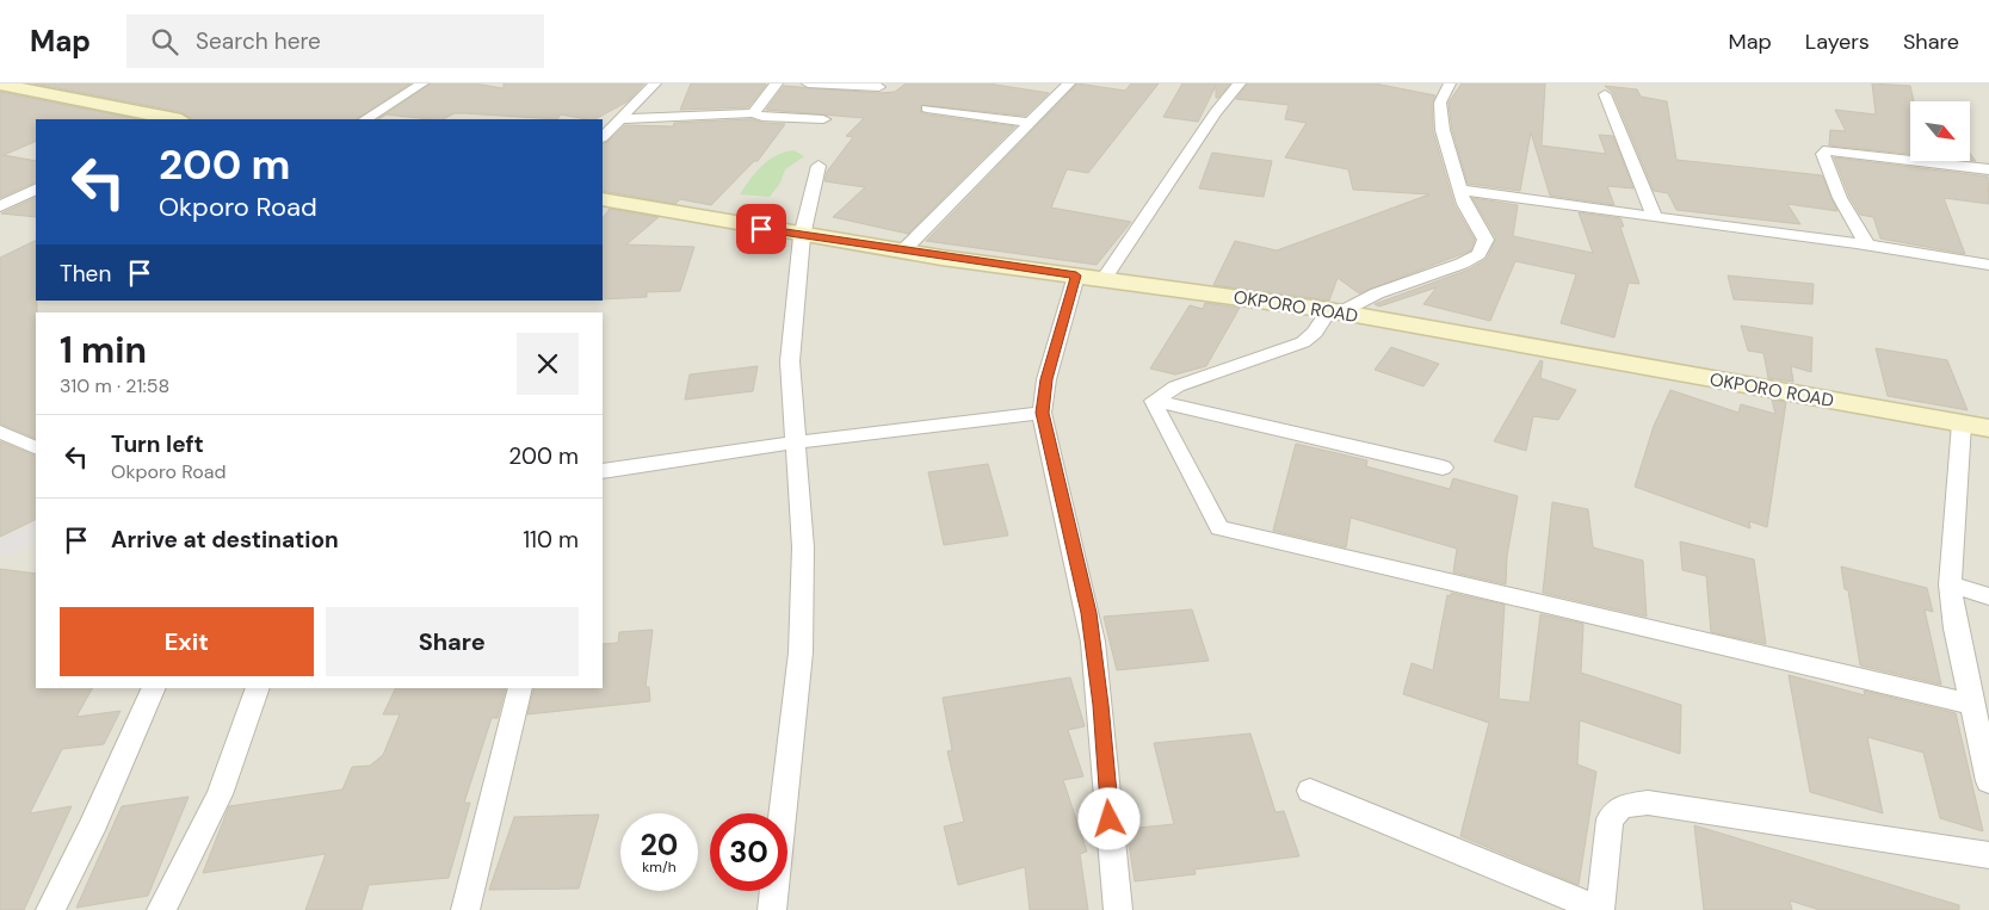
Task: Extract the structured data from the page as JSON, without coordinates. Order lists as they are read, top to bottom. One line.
{"streets":{"main road":["OKPORO ROAD"]},"north":"bottom right","page":{"header":"Map","search":"Search here","nav":["Map","Layers","Share"],"turn":["200 m","Okporo Road"],"then":"Then","heading":["1 min","310 m · 21:58"],"list":[{"name":"Turn left","note":"Okporo Road","value":"200 m"},{"name":"Arrive at destination","value":"110 m"}],"buttons":["Exit","Share"],"speed":"20 km/h","limit":"30"}}
